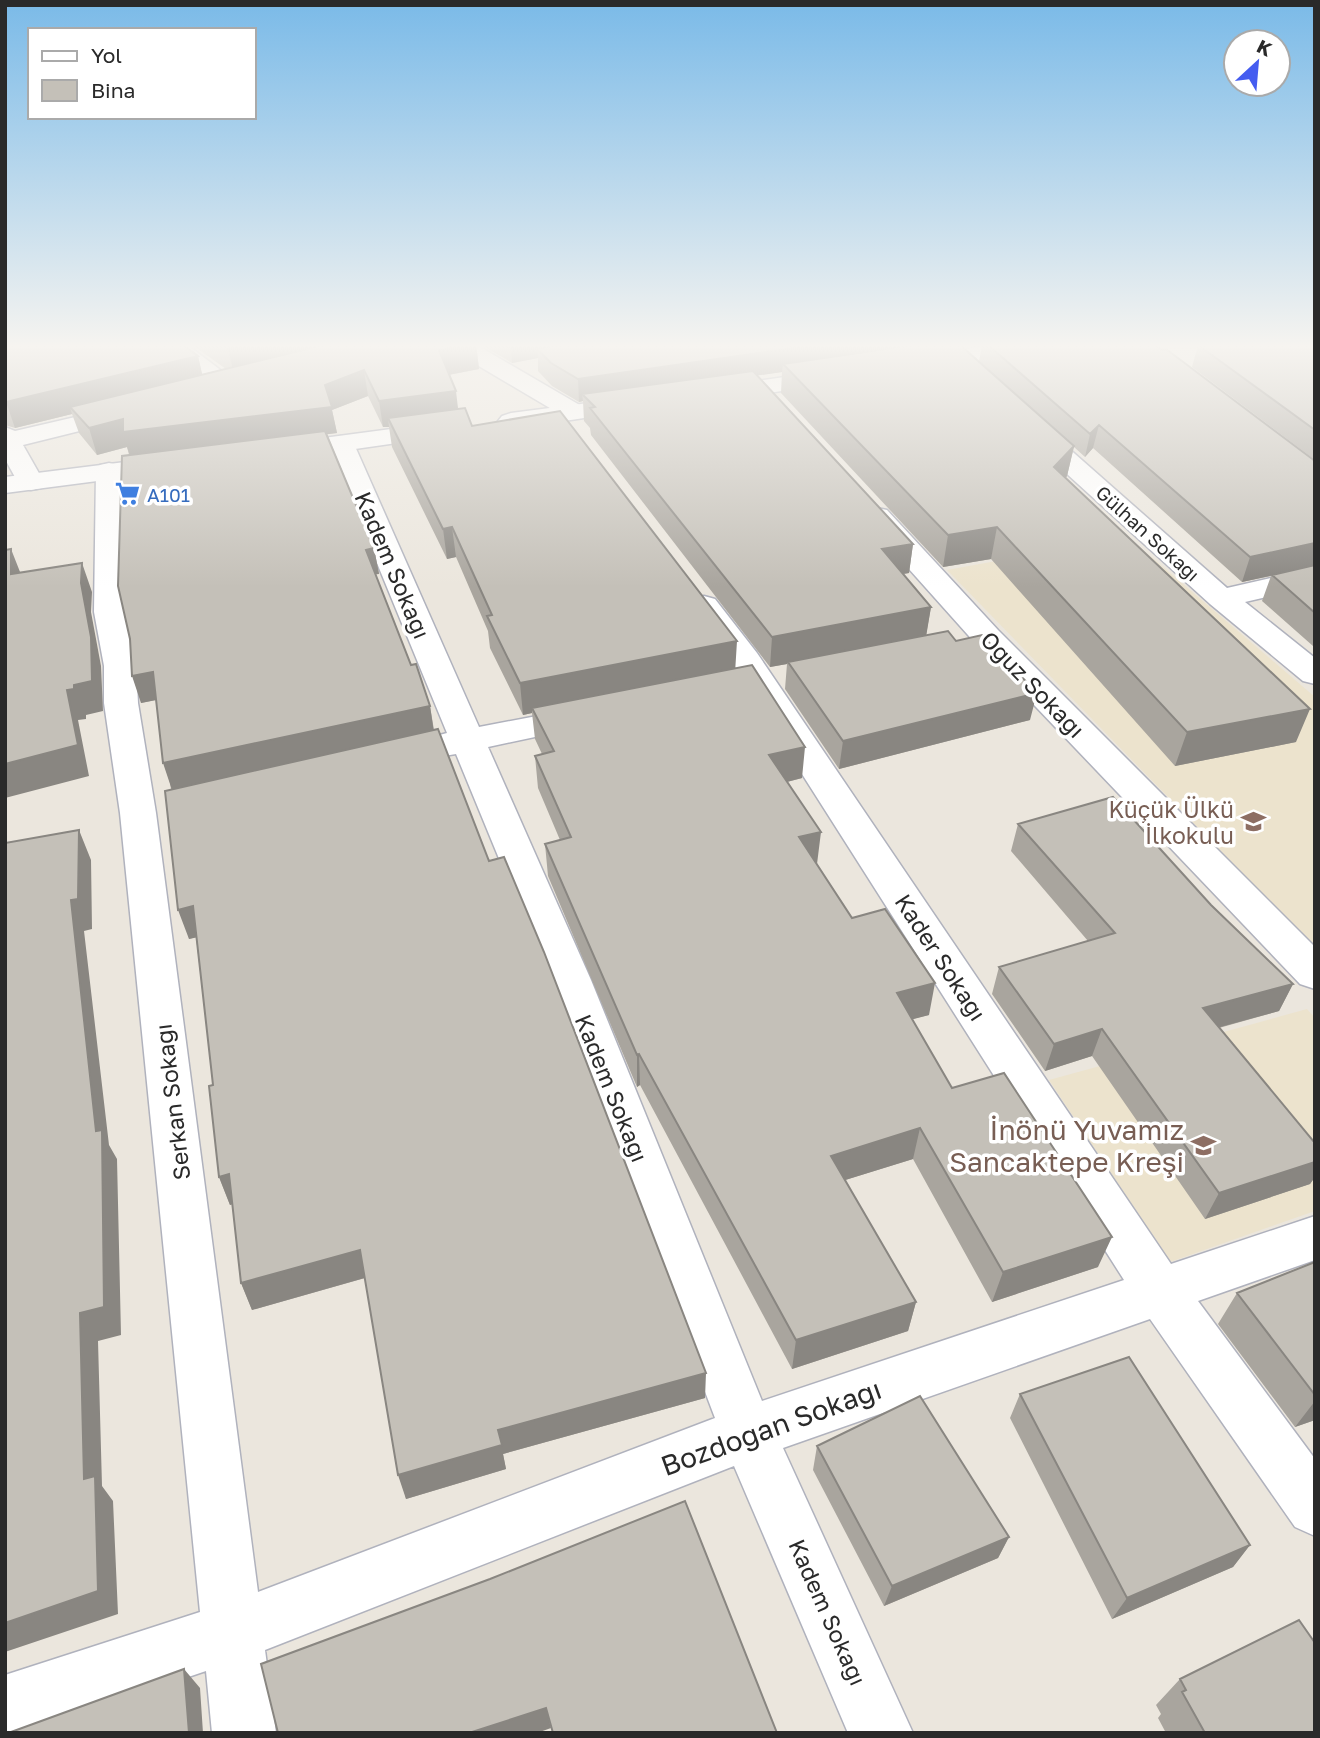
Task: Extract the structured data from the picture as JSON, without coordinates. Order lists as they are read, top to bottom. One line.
{"streets":{"street":["Gülhan Sokağı","Kadem Sokağı","Oğuz Sokağı","Kader Sokağı","Serkan Sokağı","Bozdoğan Sokağı"]},"crossings":[["Kadem Sokağı","Bozdoğan Sokağı"],["Kader Sokağı","Bozdoğan Sokağı"],["Serkan Sokağı","Bozdoğan Sokağı"]],"places":{"supermarket":["A101"],"school or university":["Küçük Ülkü İlkokulu","İnönü Yuvamız Sancaktepe Kreşi"]},"legend":["Yol","Bina"],"north":"top right"}
